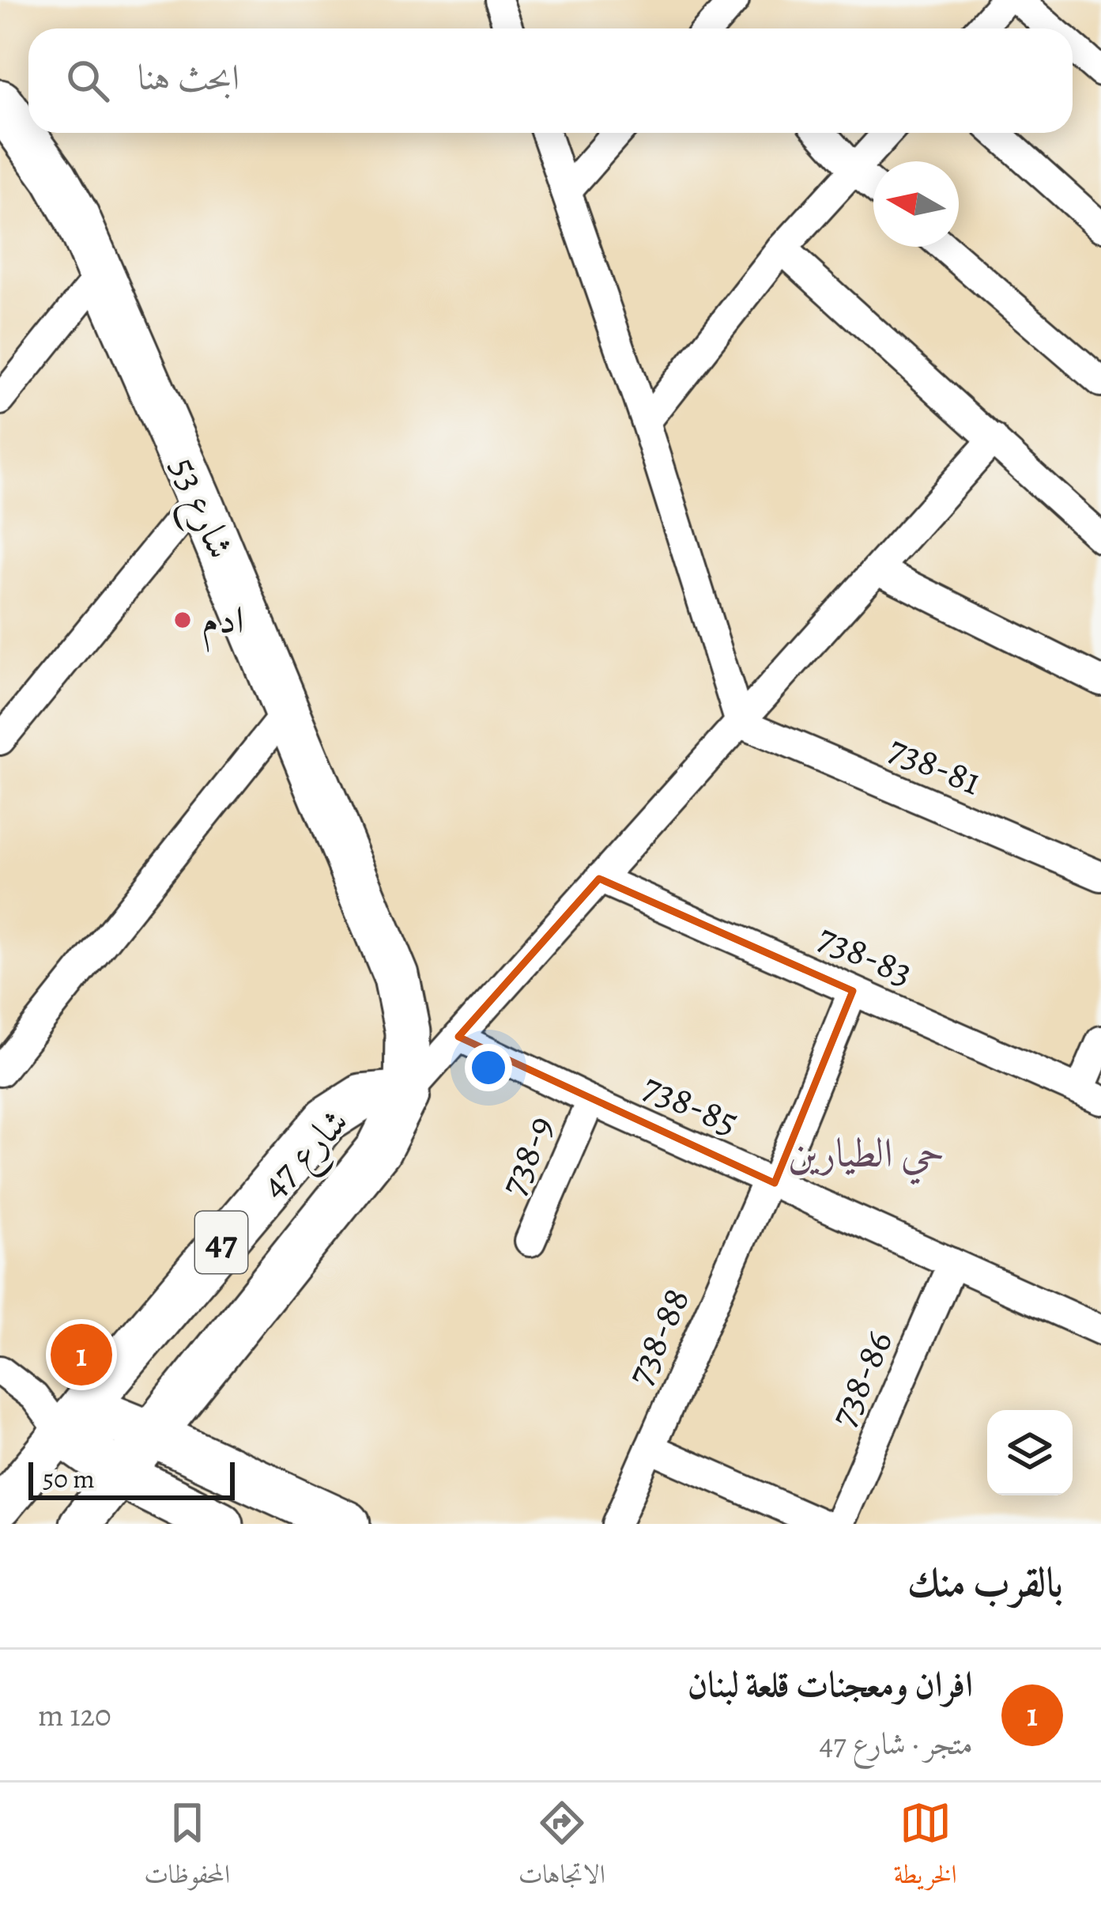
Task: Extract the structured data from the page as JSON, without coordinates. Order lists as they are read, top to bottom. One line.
{"streets":{"main road":["شارع 53","شارع 47","47"],"street":["738-81","738-83","738-85","738-9","738-88","738-86"]},"crossings":[["شارع 53","شارع 47"],["738-81","شارع 47"],["738-83","شارع 47"],["738-83","738-88"],["738-85","شارع 47"],["738-85","738-9"],["738-85","738-88"],["738-85","738-86"]],"districts":["حي الطيارين"],"places":["ادم"],"scale_bar":"50 m","north":"left","page":{"search":"ابحث هنا","pins":"1","scale":"50 m","heading":"بالقرب منك","list":[{"mark":"1","name":"افران ومعجنات قلعة لبنان","note":"متجر · شارع 47","value":"120 m"}],"nav":["الخريطة","الاتجاهات","المحفوظات"]}}
